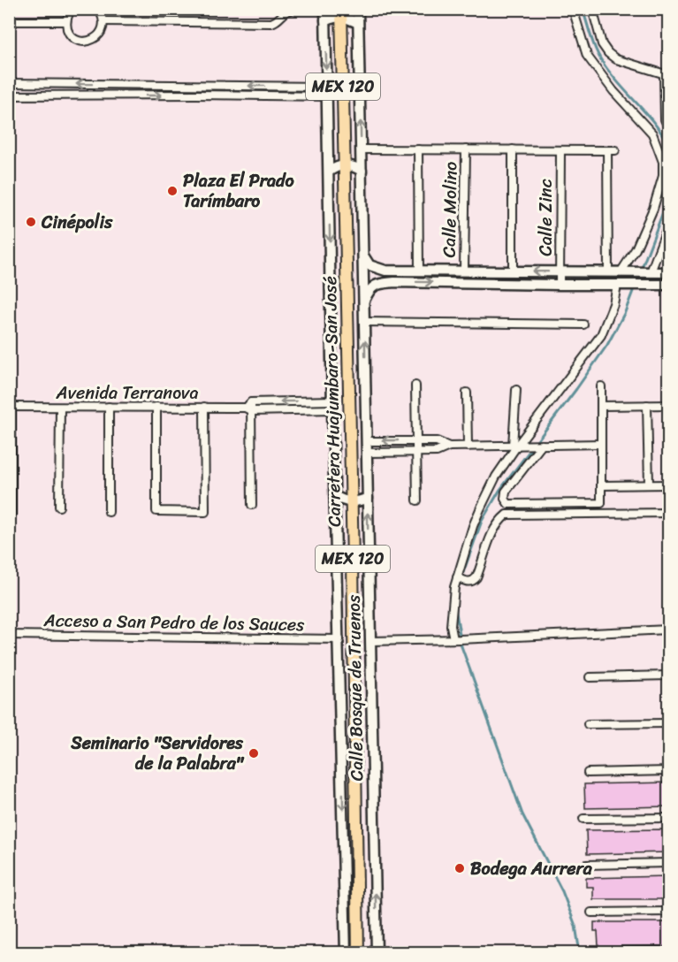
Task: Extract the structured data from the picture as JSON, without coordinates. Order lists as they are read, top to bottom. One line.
{"streets":{"main road":["MEX 120","Carretera Huajumbaro-San José"],"street":["Calle Molino","Calle Zinc","Avenida Terranova","Acceso a San Pedro de los Sauces","Calle Bosque de Truenos"]},"places":["Plaza El Prado Tarímbaro","Cinépolis","Seminario \"Servidores de la Palabra\"","Bodega Aurrera"]}
